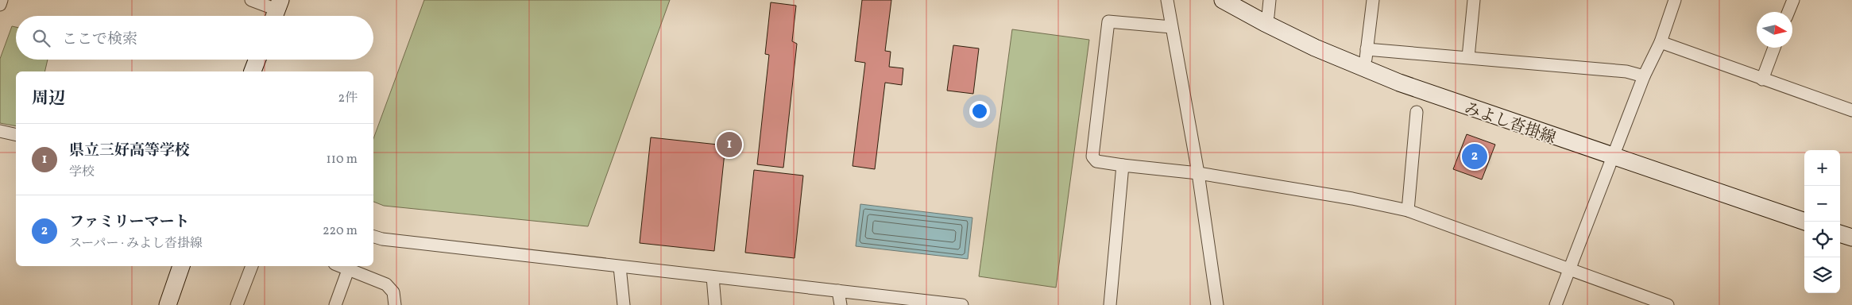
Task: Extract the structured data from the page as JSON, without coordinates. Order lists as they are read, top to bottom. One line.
{"streets":{"main road":["みよし沓掛線"]},"north":"right","page":{"search":"ここで検索","heading":["周辺","2件"],"list":[{"mark":"1","name":"県立三好高等学校","note":"学校","value":"110 m"},{"mark":"2","name":"ファミリーマート","note":"スーパー · みよし沓掛線","value":"220 m"}],"pins":["1","2"],"map_buttons":["+","−"]}}
